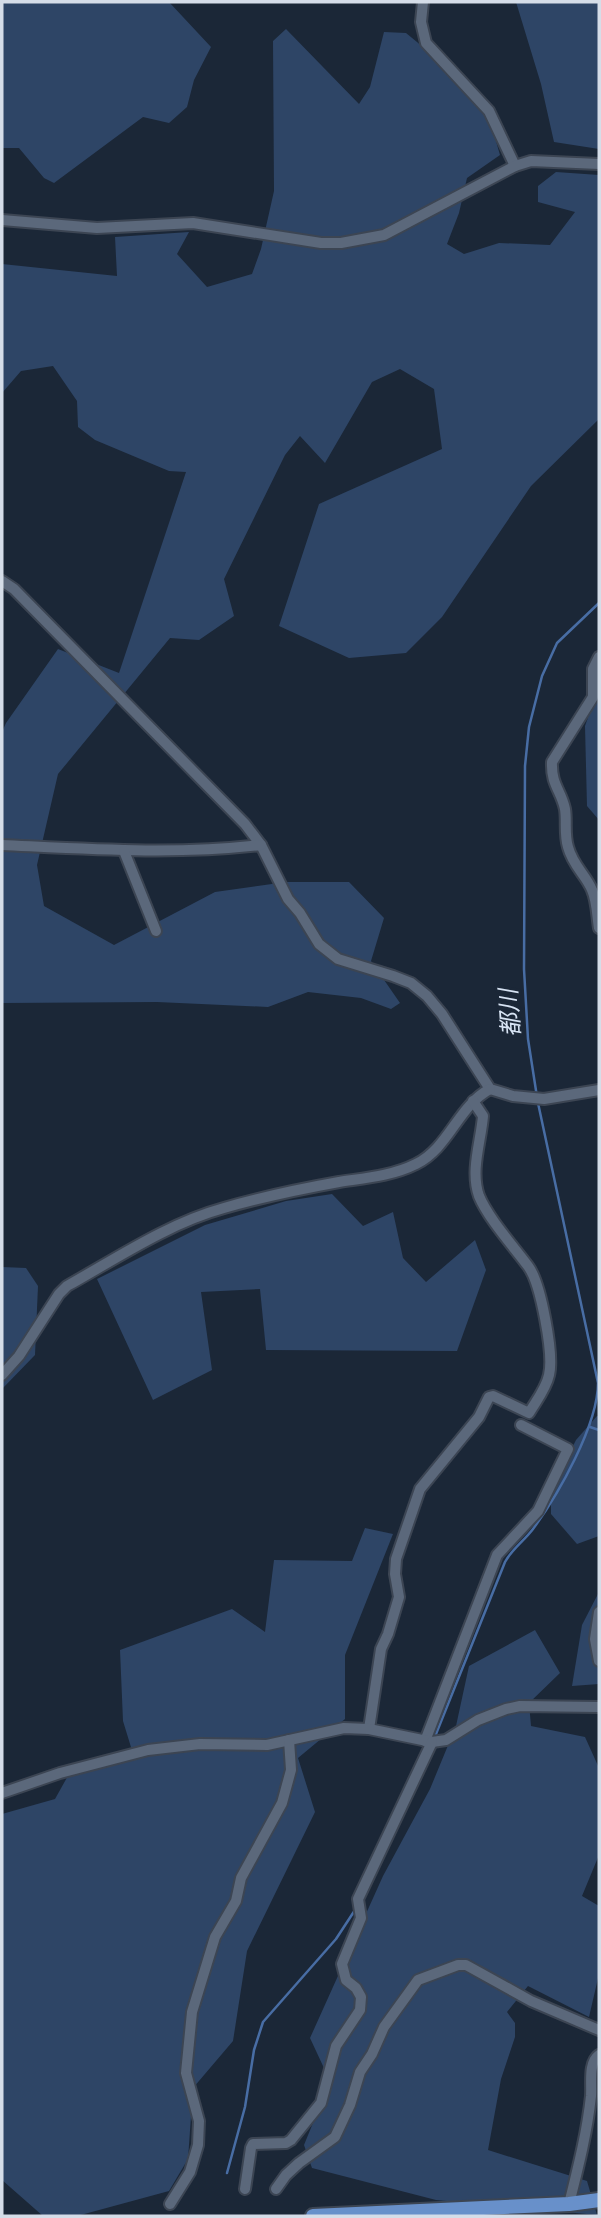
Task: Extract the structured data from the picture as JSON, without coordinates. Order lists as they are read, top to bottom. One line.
{"water":["都川"]}
